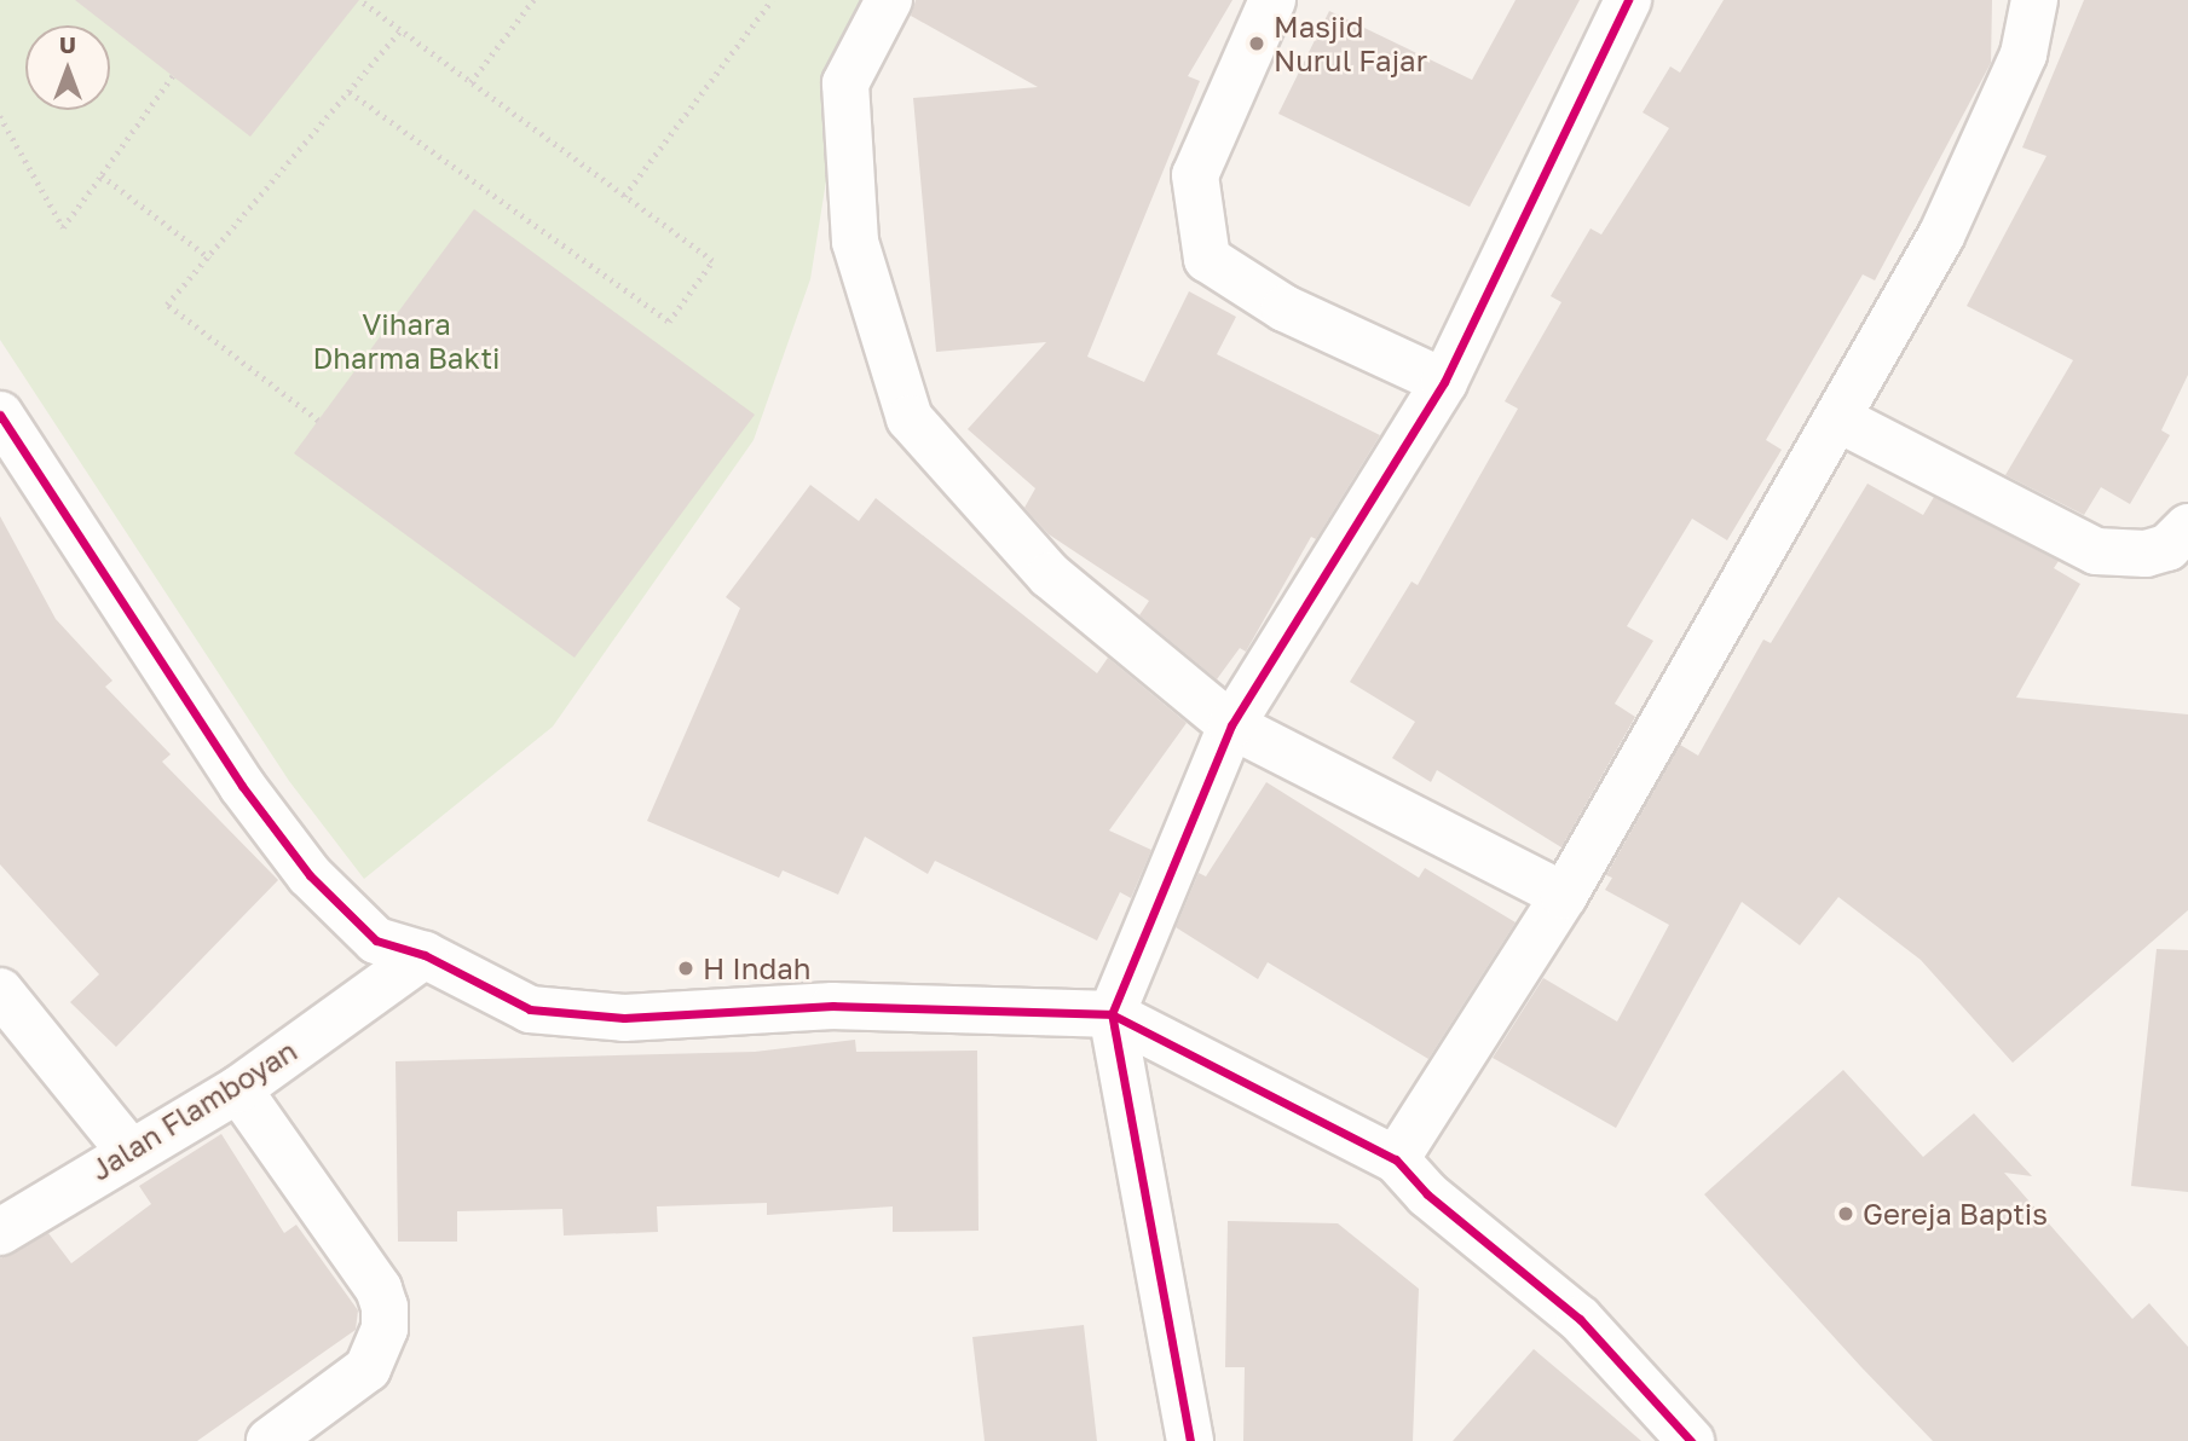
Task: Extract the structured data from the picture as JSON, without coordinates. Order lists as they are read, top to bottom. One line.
{"streets":{"street":["Jalan Flamboyan"]},"parks":["Vihara Dharma Bakti"],"places":["Masjid Nurul Fajar","H Indah","Gereja Baptis"],"north":"top"}
